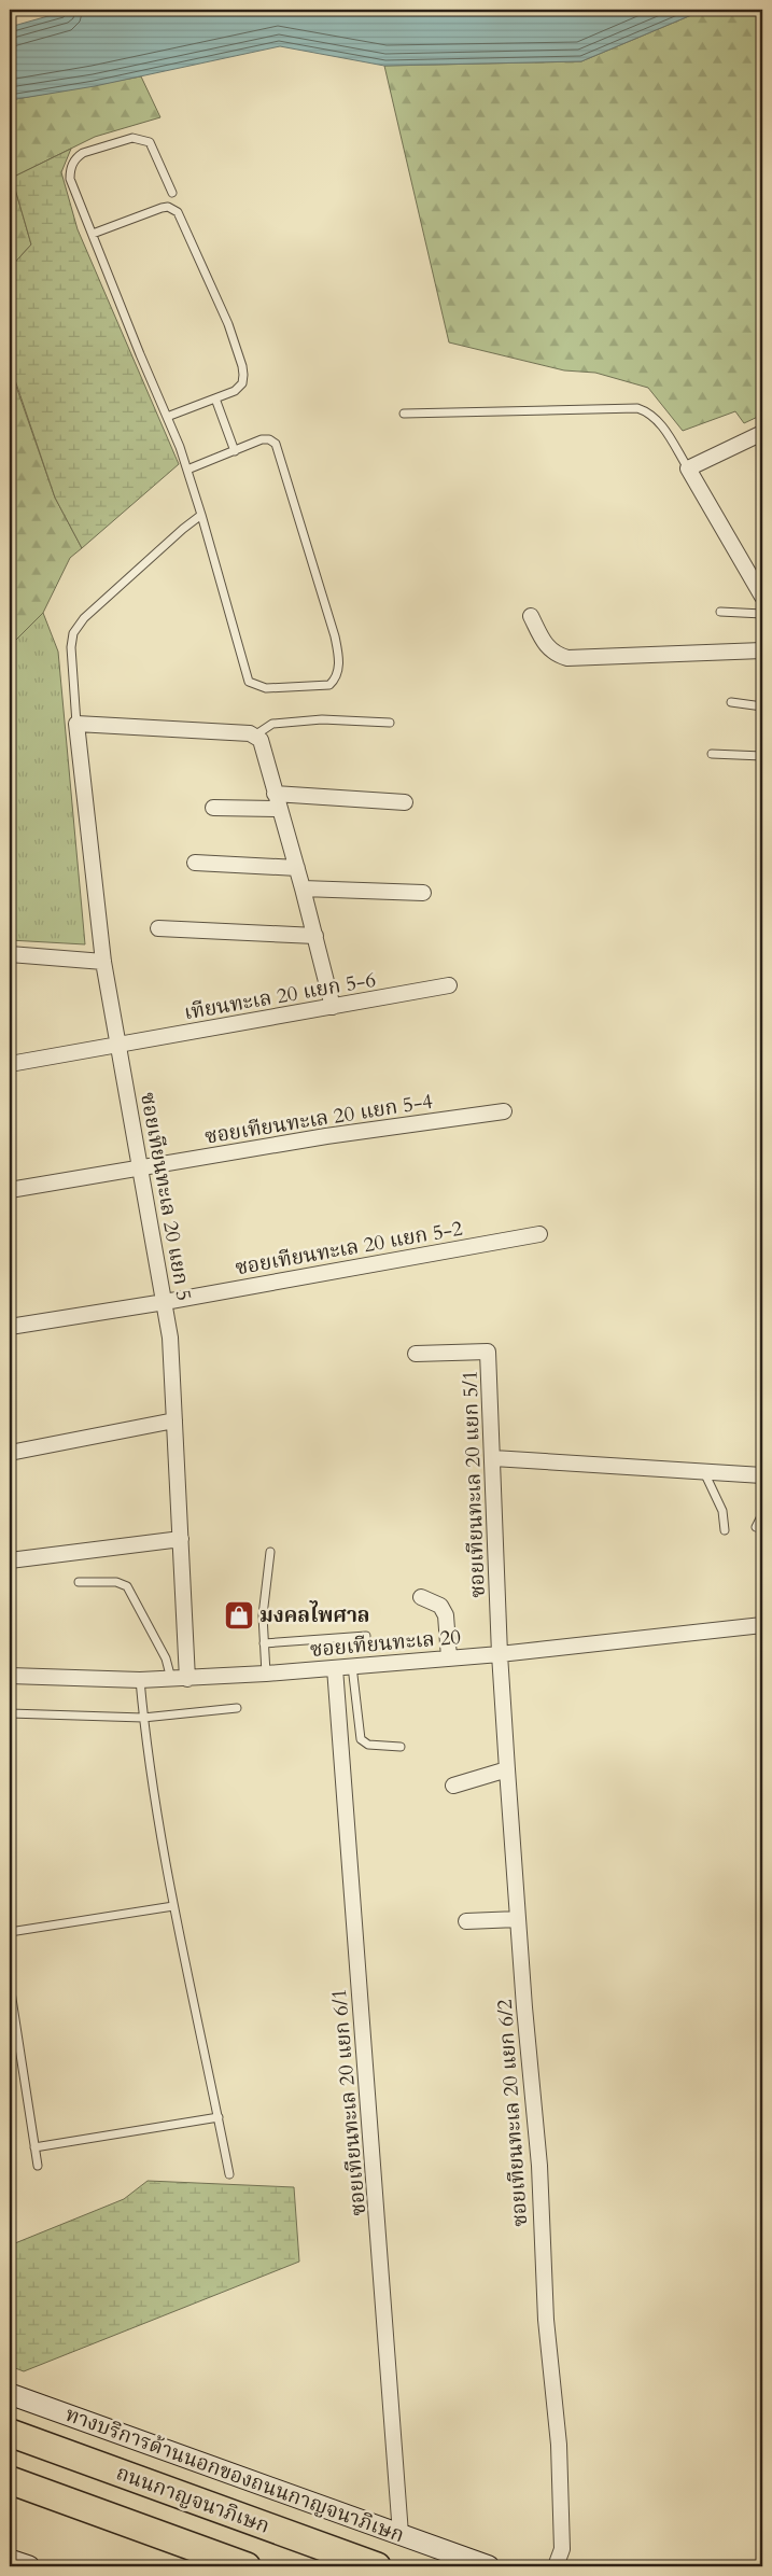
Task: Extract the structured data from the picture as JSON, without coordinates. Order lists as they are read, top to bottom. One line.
{"streets":{"highway":["ถนนกาญจนาภิเษก"],"main road":["ทางบริการด้านนอกของถนนกาญจนาภิเษก"],"street":["เทียนทะเล 20 แยก 5-6","ซอยเทียนทะเล 20 แยก 5-4","ซอยเทียนทะเล 20 แยก 5","ซอยเทียนทะเล 20 แยก 5-2","ซอยเทียนทะเล 20 แยก 5/1","ซอยเทียนทะเล 20","ซอยเทียนทะเล 20 แยก 6/1","ซอยเทียนทะเล 20 แยก 6/2"]},"crossings":[["เทียนทะเล 20 แยก 5-6","ซอยเทียนทะเล 20 แยก 5"],["ซอยเทียนทะเล 20 แยก 5-4","ซอยเทียนทะเล 20 แยก 5"],["ซอยเทียนทะเล 20 แยก 5","ซอยเทียนทะเล 20 แยก 5-2"],["ซอยเทียนทะเล 20 แยก 5","ซอยเทียนทะเล 20"],["ซอยเทียนทะเล 20 แยก 5/1","ซอยเทียนทะเล 20"],["ซอยเทียนทะเล 20 แยก 5/1","ซอยเทียนทะเล 20 แยก 6/2"],["ซอยเทียนทะเล 20","ซอยเทียนทะเล 20 แยก 6/1"],["ซอยเทียนทะเล 20","ซอยเทียนทะเล 20 แยก 6/2"],["ซอยเทียนทะเล 20 แยก 6/1","ทางบริการด้านนอกของถนนกาญจนาภิเษก"]],"places":{"shop":["มงคลไพศาล"]}}
